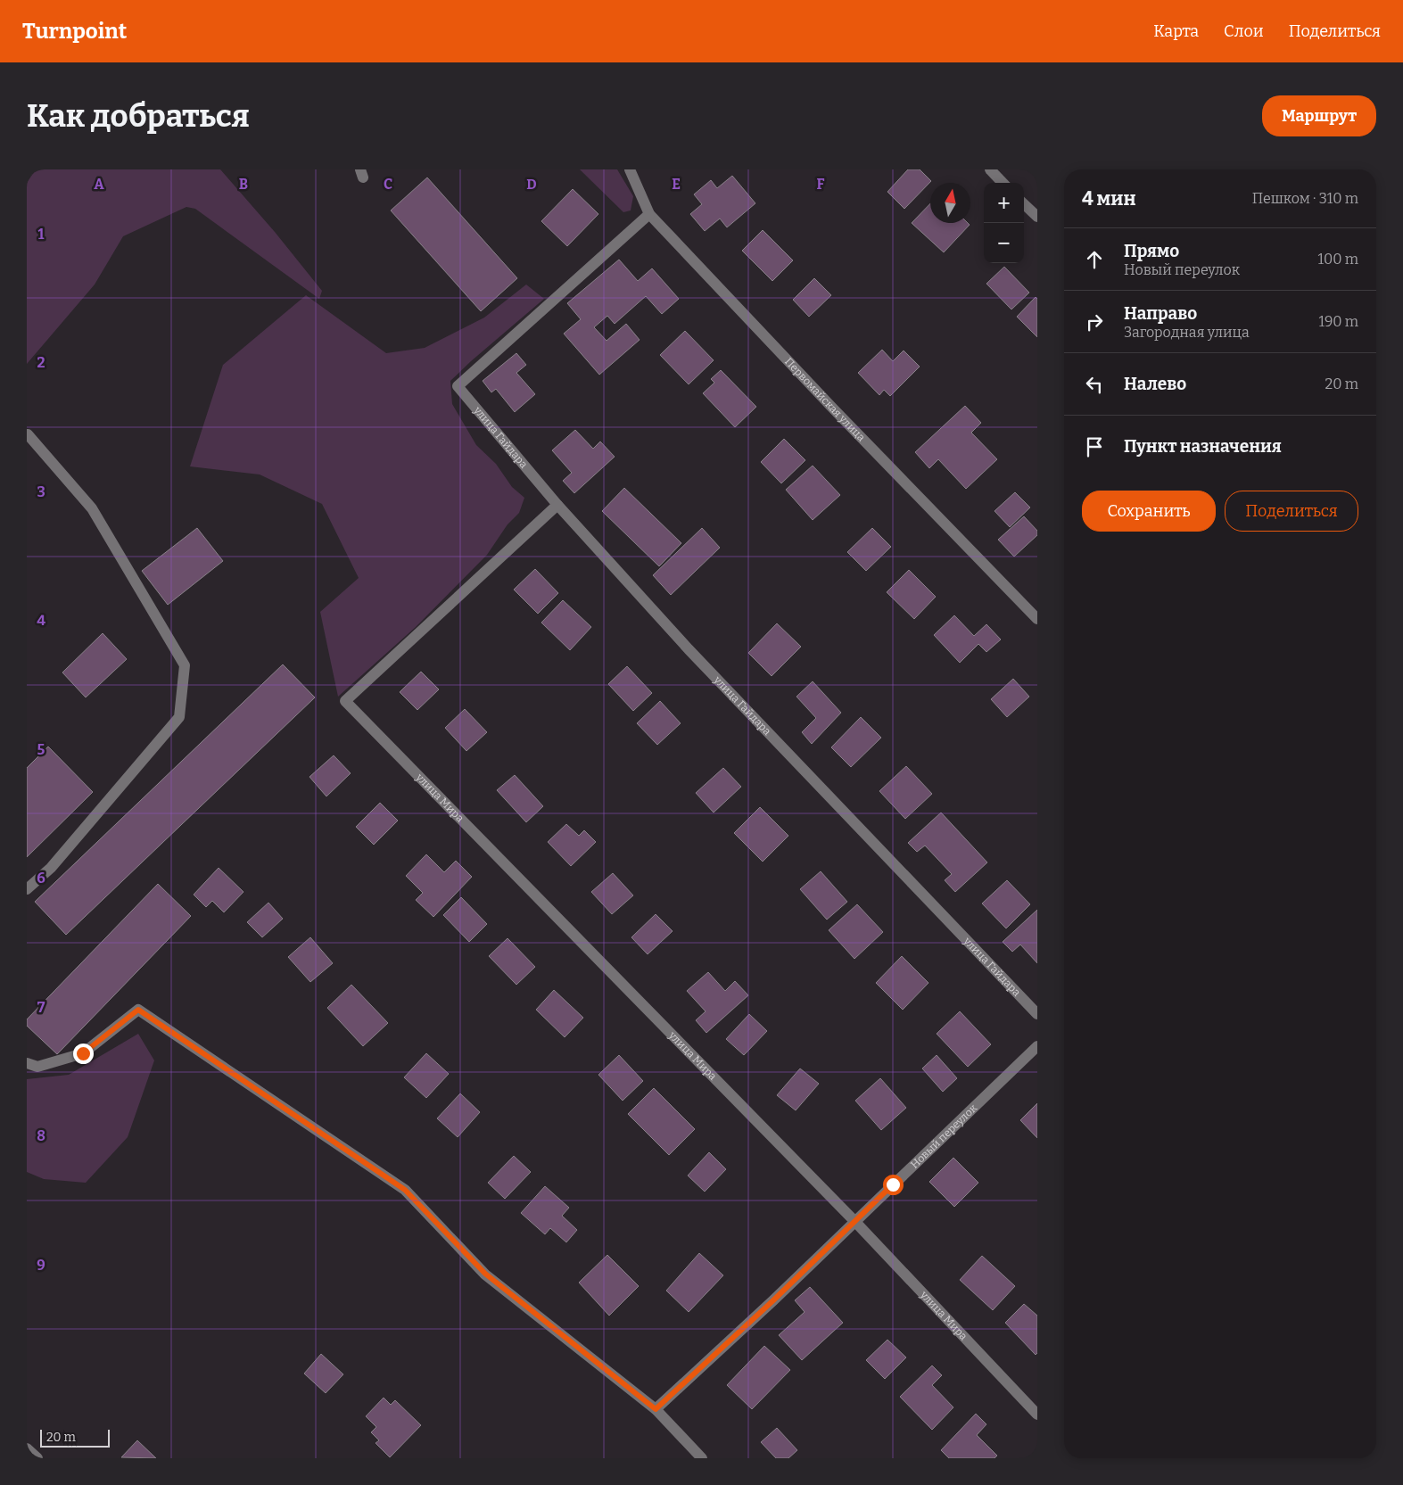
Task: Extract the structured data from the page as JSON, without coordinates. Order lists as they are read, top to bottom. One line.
{"streets":{"street":["Первомайская улица","улица Гайдара","улица Мира","Новый переулок"]},"crossings":[["Первомайская улица","улица Гайдара"],["улица Гайдара","улица Мира"],["улица Мира","Новый переулок"]],"scale_bar":"20 m","north":"top","page":{"header":"Turnpoint","nav":["Карта","Слои","Поделиться"],"buttons":["Маршрут",["Сохранить","Поделиться"]],"title":"Как добраться","heading":["4 мин","Пешком · 310 m"],"map_buttons":["+","−"],"list":[["Прямо","Новый переулок","100 m"],["Направо","Загородная улица","190 m"],["Налево","20 m"],"Пункт назначения"],"scale":"20 m"},"grid":{"columns":["A","B","C","D","E","F"],"rows":["1","2","3","4","5","6","7","8","9"]}}
